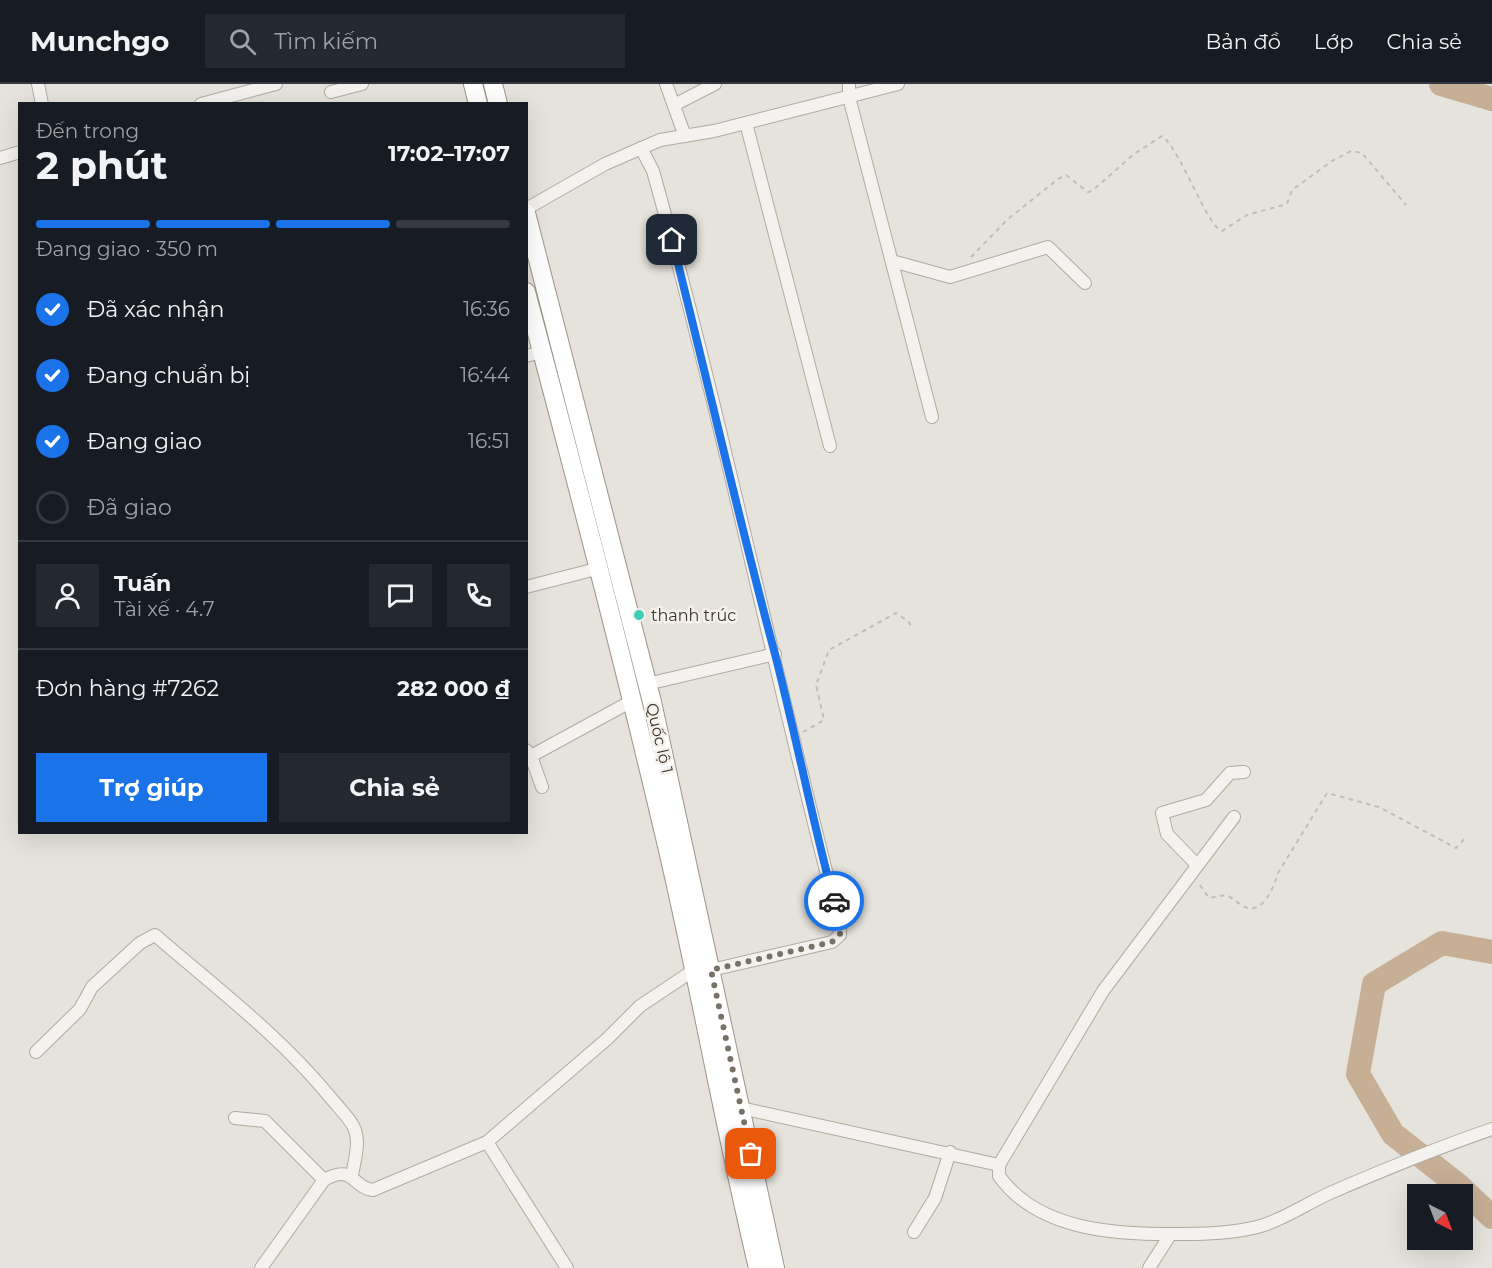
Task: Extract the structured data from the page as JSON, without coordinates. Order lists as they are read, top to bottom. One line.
{"streets":{"highway":["Quốc lộ 1"]},"places":["thanh trúc"],"north":"bottom right","page":{"header":"Munchgo","search":"Tìm kiếm","nav":["Bản đồ","Lớp","Chia sẻ"],"heading":["2 phút","Đến trong","17:02–17:07"],"panel":["Tuấn","Tài xế · 4.7","Đơn hàng #7262","282 000 ₫"],"bar":"Đang giao · 350 m","list":[["Đã xác nhận","16:36"],["Đang chuẩn bị","16:44"],["Đang giao","16:51"],"Đã giao"],"buttons":["Trợ giúp","Chia sẻ"]}}
